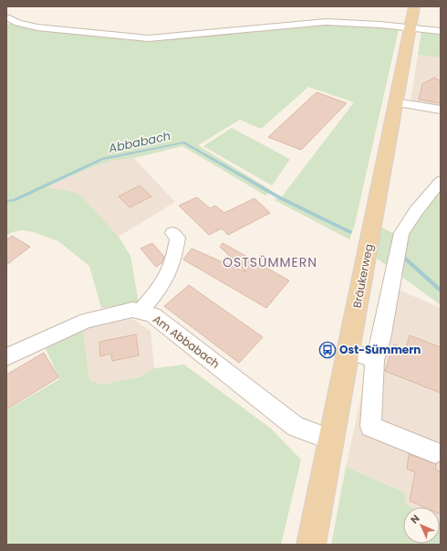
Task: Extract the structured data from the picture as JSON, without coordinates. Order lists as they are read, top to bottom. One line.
{"streets":{"main road":["Bräukerweg"],"street":["Am Abbabach"]},"crossings":[["Bräukerweg","Am Abbabach"]],"districts":["OSTSÜMMERN"],"water":["Abbabach"],"places":{"bus stop":["Ost-Sümmern"]},"north":"top left"}
